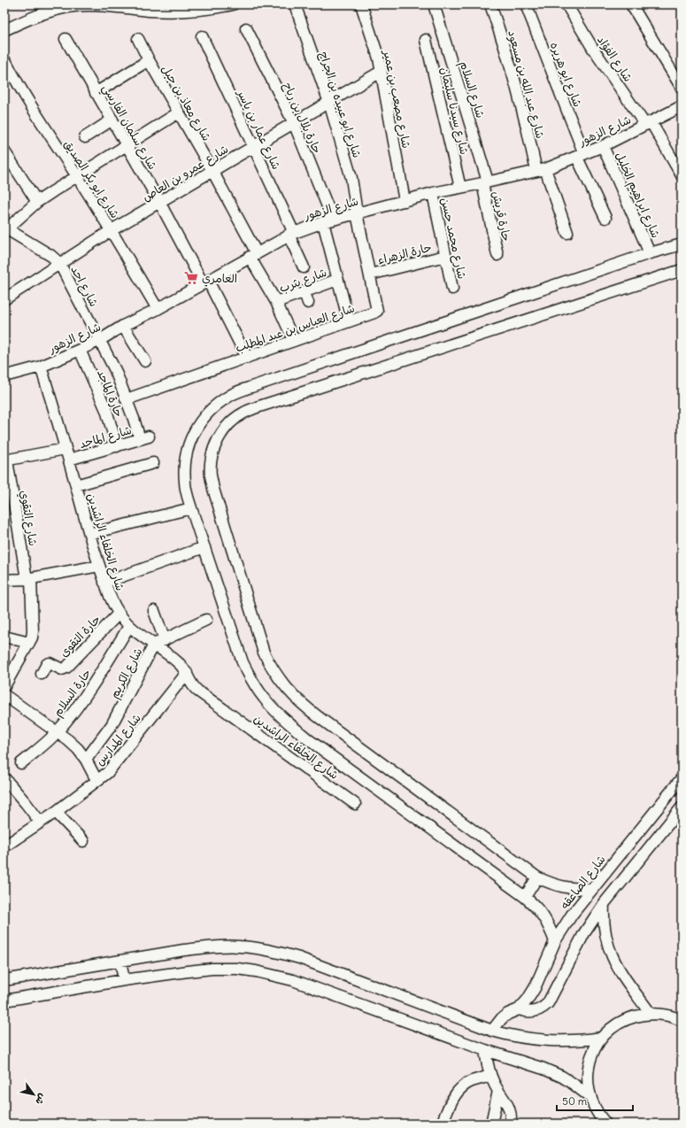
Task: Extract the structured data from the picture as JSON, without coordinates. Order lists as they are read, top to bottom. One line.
{"streets":{"street":["شارع الفؤاد","شارع ابو هريره","شارع عبد الله بن مسعود","شارع السلام","شارع مصعب بن عمير","شارع معاذ بن جبل","شارع ابو عبيده بن الجراح","شارع سيدنا سليمان","حارة بلال بن رباح","شارع سلمان الفارسي","شارع عمار بن ياسر","شارع الزهور","شارع عمرو بن العاص","شارع ابو بكر الصديق","شارع ابراهيم الخليل","حارة قريش","شارع محمد حسن","حارة الزهراء","شارع يثرب","شارع احد","شارع العباس بن عبد المطلب","حارة الماجد","شارع الماجد","شارع التقوي","شارع الخلفاء الراشدين","حارة التقوى","شارع الكريم","حارة السلام","شارع المدارس","شارع الصاعقه"]},"crossings":[["شارع الفؤاد","شارع الزهور"],["شارع ابو هريره","شارع الزهور"],["شارع عبد الله بن مسعود","شارع الزهور"],["شارع السلام","شارع الزهور"],["شارع السلام","حارة قريش"],["شارع مصعب بن عمير","شارع الزهور"],["شارع مصعب بن عمير","شارع عمرو بن العاص"],["شارع معاذ بن جبل","شارع الزهور"],["شارع معاذ بن جبل","شارع عمرو بن العاص"],["شارع معاذ بن جبل","شارع يثرب"],["شارع معاذ بن جبل","شارع العباس بن عبد المطلب"],["شارع ابو عبيده بن الجراح","شارع الزهور"],["شارع ابو عبيده بن الجراح","شارع عمرو بن العاص"],["شارع ابو عبيده بن الجراح","شارع العباس بن عبد المطلب"],["شارع سيدنا سليمان","شارع الزهور"],["حارة بلال بن رباح","شارع الزهور"],["حارة بلال بن رباح","شارع عمرو بن العاص"],["حارة بلال بن رباح","شارع يثرب"],["حارة بلال بن رباح","شارع العباس بن عبد المطلب"],["شارع سلمان الفارسي","شارع الزهور"],["شارع سلمان الفارسي","شارع عمرو بن العاص"],["شارع سلمان الفارسي","شارع العباس بن عبد المطلب"],["شارع عمار بن ياسر","شارع الزهور"],["شارع عمار بن ياسر","شارع عمرو بن العاص"],["شارع الزهور","شارع ابو بكر الصديق"],["شارع الزهور","شارع ابراهيم الخليل"],["شارع الزهور","حارة قريش"],["شارع الزهور","شارع محمد حسن"],["شارع الزهور","شارع احد"],["شارع الزهور","شارع العباس بن عبد المطلب"],["شارع الزهور","حارة الماجد"],["شارع الزهور","شارع الخلفاء الراشدين"],["شارع عمرو بن العاص","شارع ابو بكر الصديق"],["شارع عمرو بن العاص","شارع احد"],["شارع محمد حسن","حارة الزهراء"],["حارة الزهراء","شارع العباس بن عبد المطلب"],["شارع احد","شارع العباس بن عبد المطلب"],["شارع احد","شارع الماجد"],["حارة الماجد","شارع الماجد"],["شارع الماجد","شارع الخلفاء الراشدين"],["شارع الخلفاء الراشدين","حارة التقوى"],["شارع الخلفاء الراشدين","شارع الكريم"],["شارع الخلفاء الراشدين","حارة السلام"],["شارع الخلفاء الراشدين","شارع المدارس"]],"places":{"supermarket":["العامري"]},"scale_bar":"50 m","north":"bottom right"}
